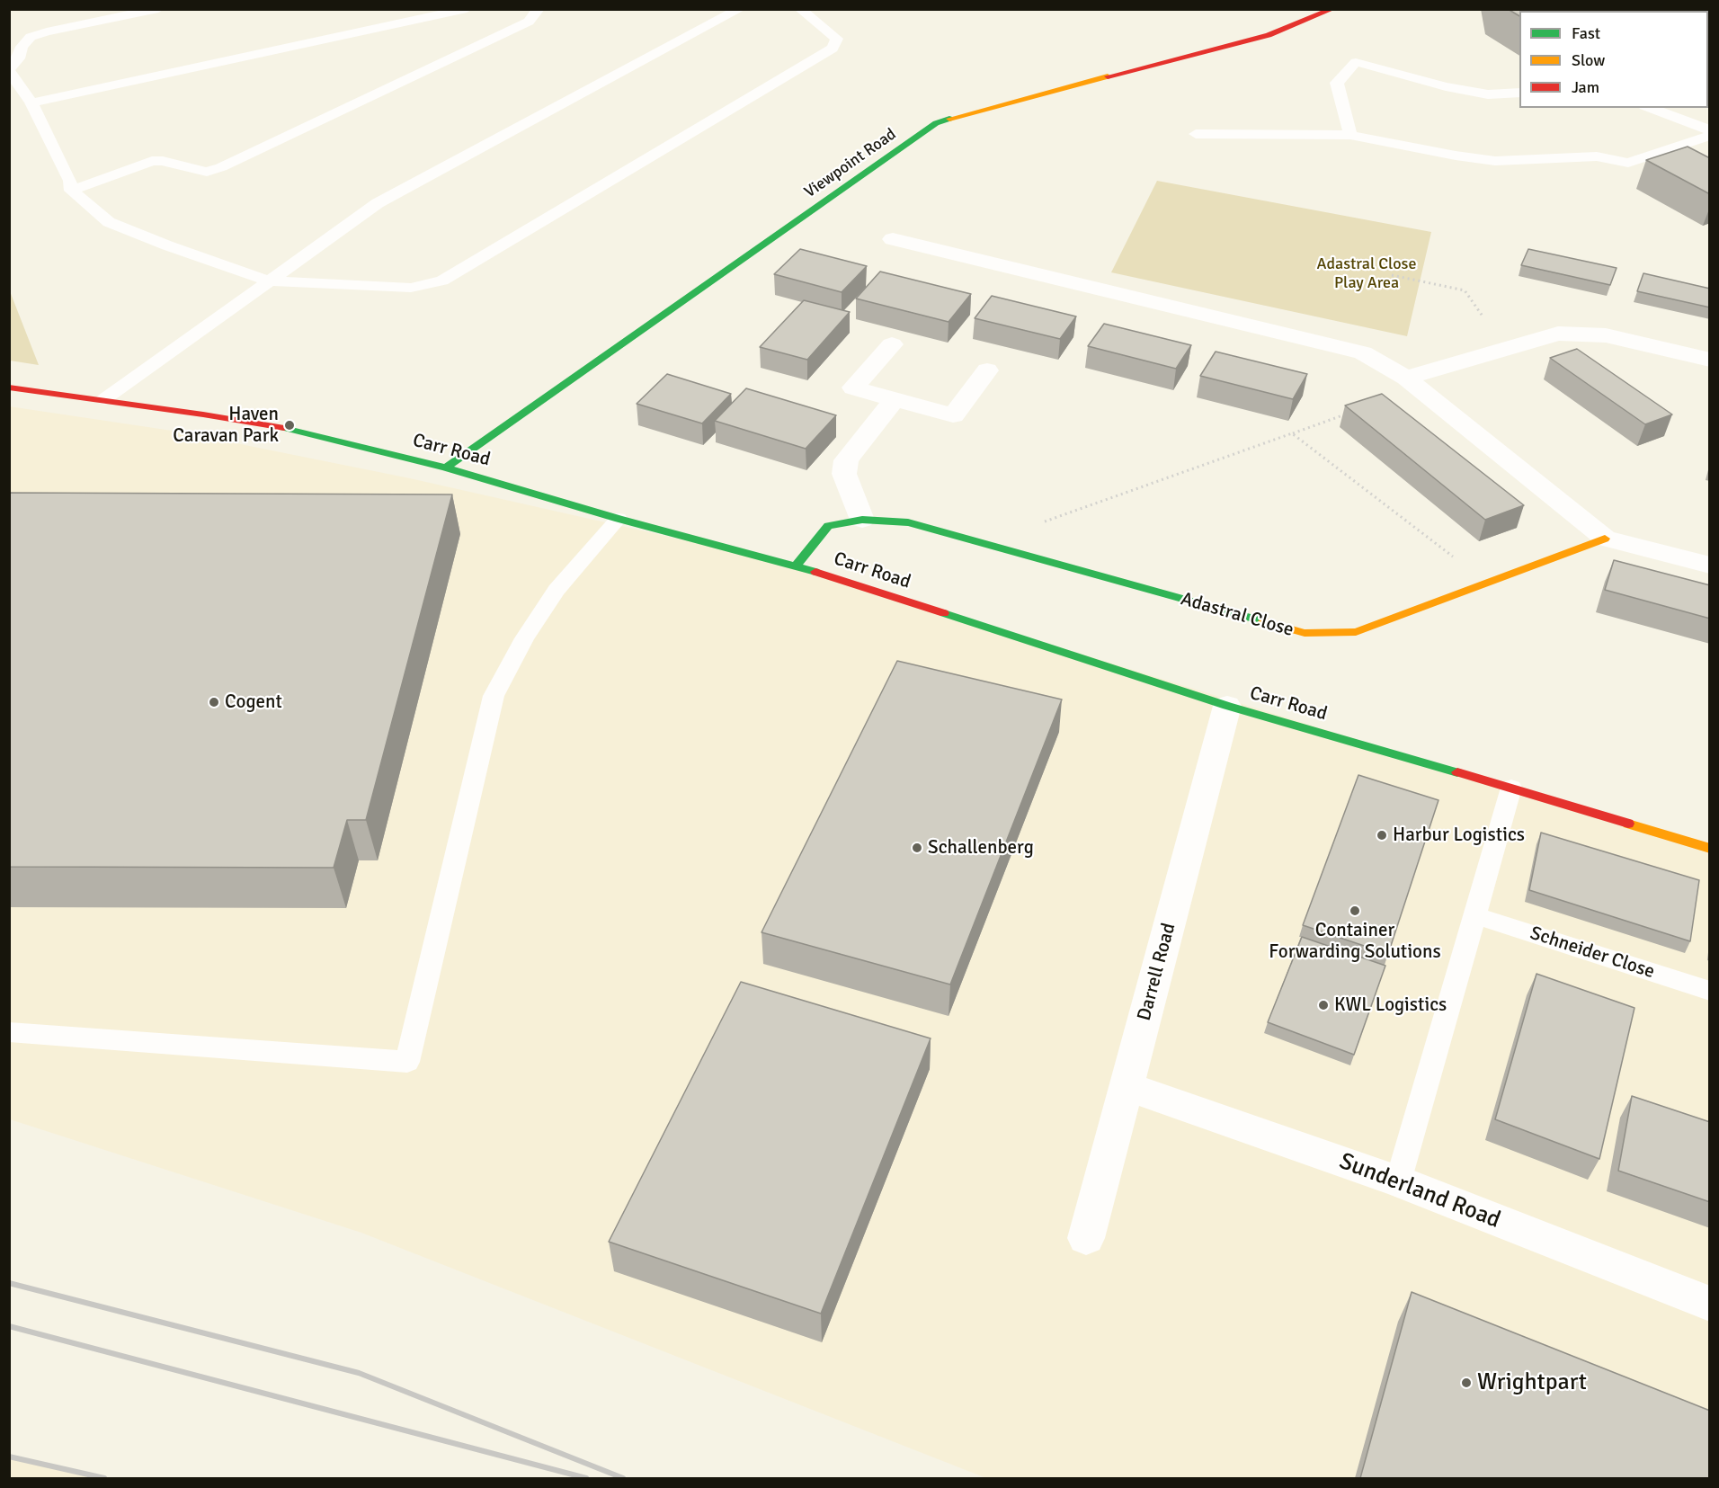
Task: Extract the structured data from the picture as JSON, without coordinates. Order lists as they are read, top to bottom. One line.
{"streets":{"street":["Viewpoint Road","Carr Road","Adastral Close","Darrell Road","Sunderland Road"],"lane":["Schneider Close"]},"crossings":[["Viewpoint Road","Carr Road"],["Carr Road","Adastral Close"],["Carr Road","Darrell Road"],["Darrell Road","Sunderland Road"]],"parks":["Adastral Close Play Area"],"places":["Haven Caravan Park","Cogent","Harbur Logistics","Schallenberg","Container Forwarding Solutions","KWL Logistics","Wrightpart"],"legend":["Fast","Slow","Jam"]}
